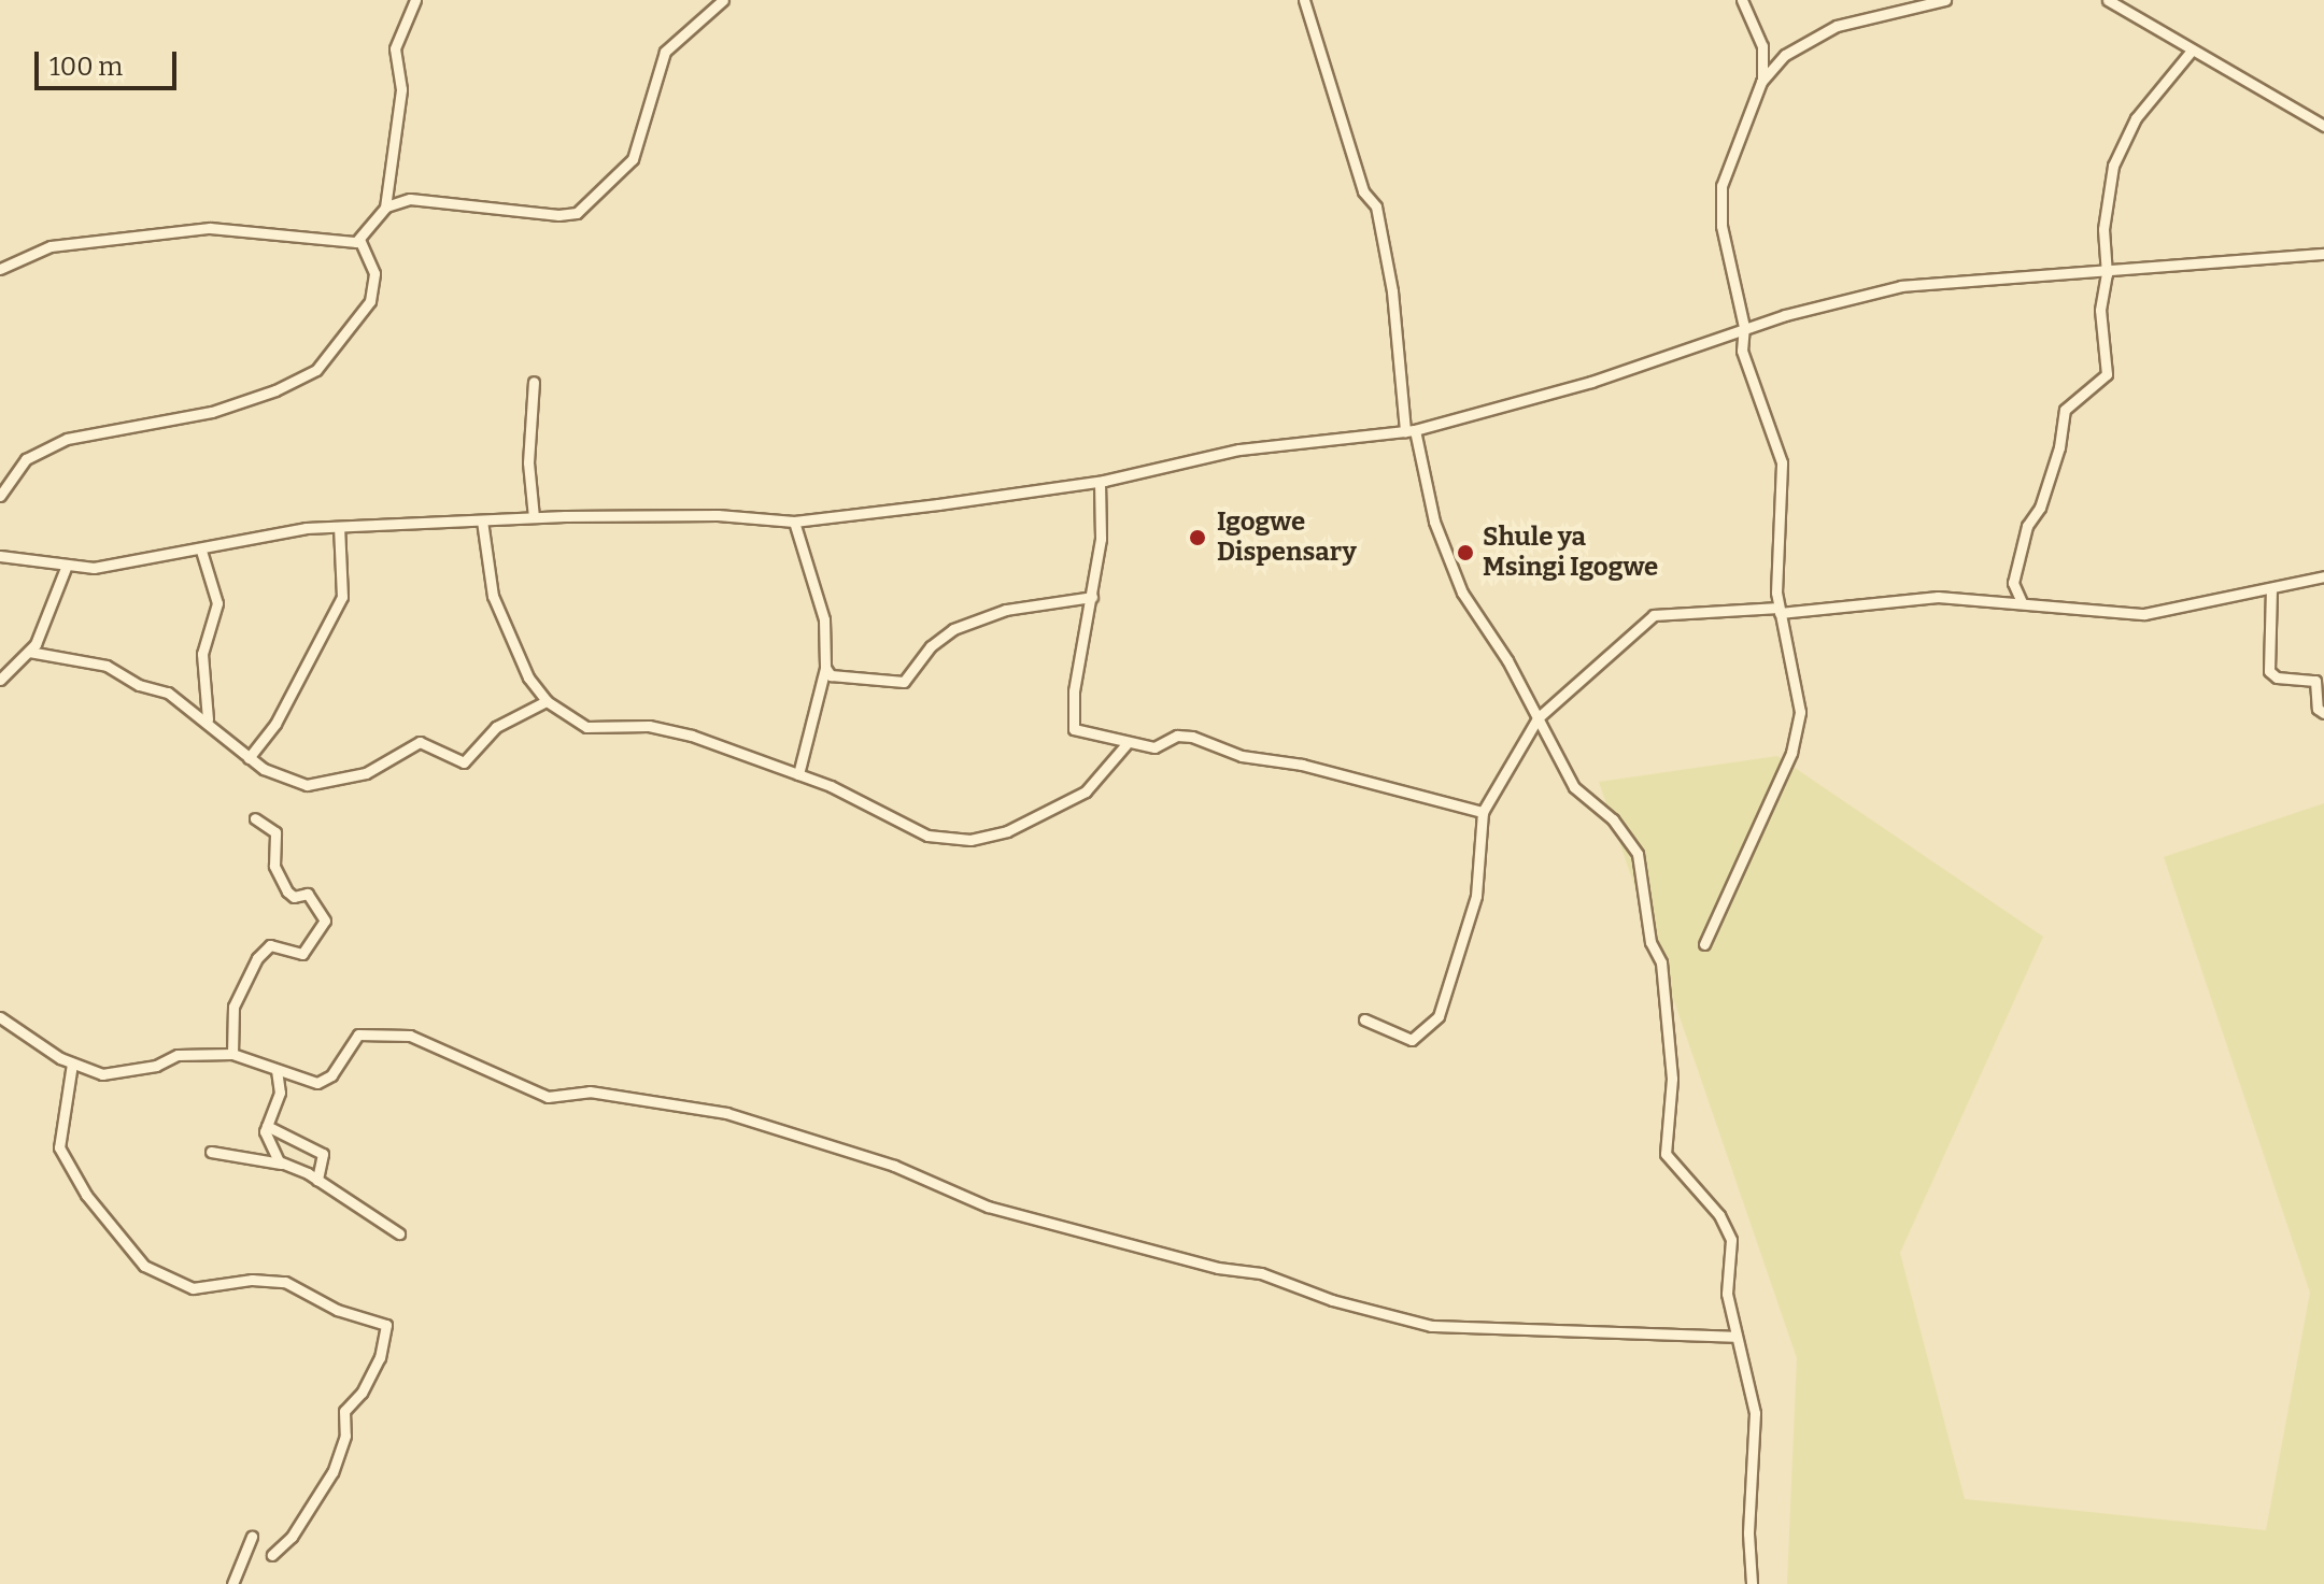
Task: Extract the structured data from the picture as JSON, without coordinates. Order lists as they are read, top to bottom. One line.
{"places":["Igogwe Dispensary","Shule ya Msingi Igogwe"],"scale_bar":"100 m"}
